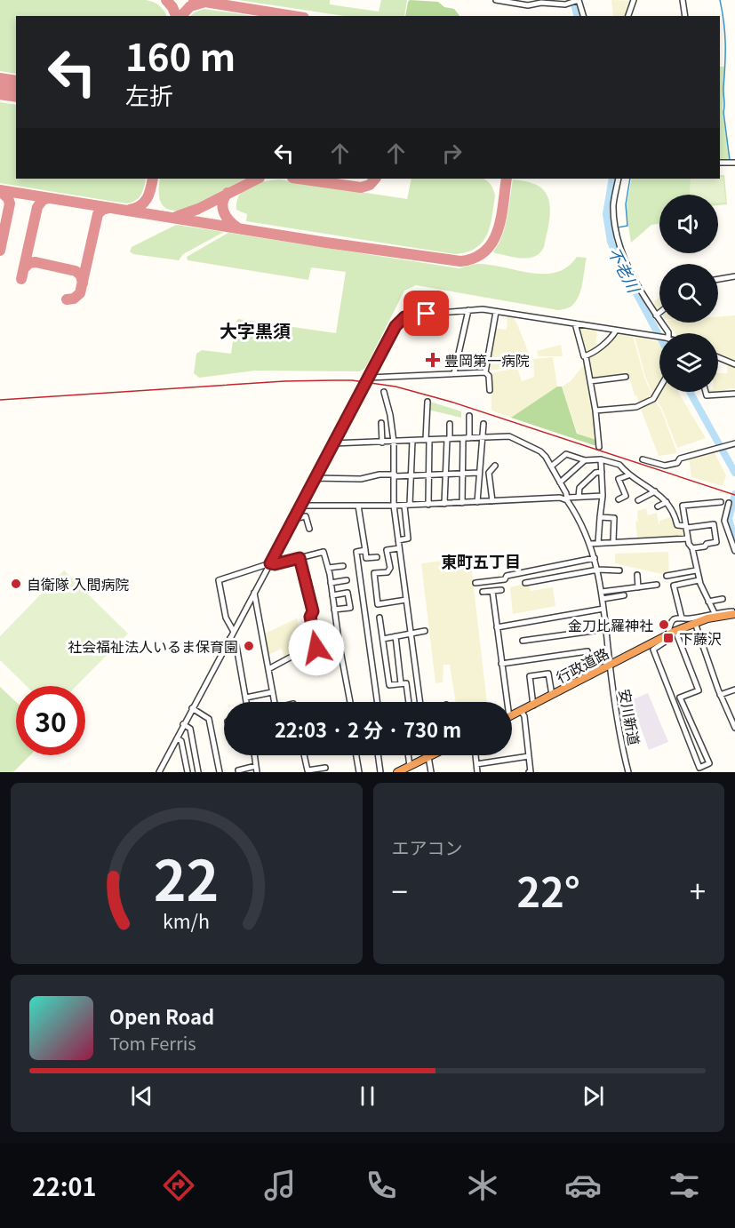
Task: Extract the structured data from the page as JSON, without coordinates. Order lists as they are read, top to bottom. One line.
{"streets":{"highway":["行政道路"],"street":["安川新道"]},"crossings":[["行政道路","安川新道"]],"districts":["大字黒須","東町五丁目"],"water":["不老川"],"places":{"health":["豊岡第一病院"],"other":["自衛隊 入間病院","金刀比羅神社","社会福祉法人いるま保育園"],"transit":["下藤沢"]},"page":{"turn":["160 m","左折"],"limit":"30","trip":"22:03 · 2 分 · 730 m","tile":"エアコン","heat":["−","22°","+"],"song":["Open Road","Tom Ferris"],"tabs":"22:01","gauge":["22","km/h"]}}
